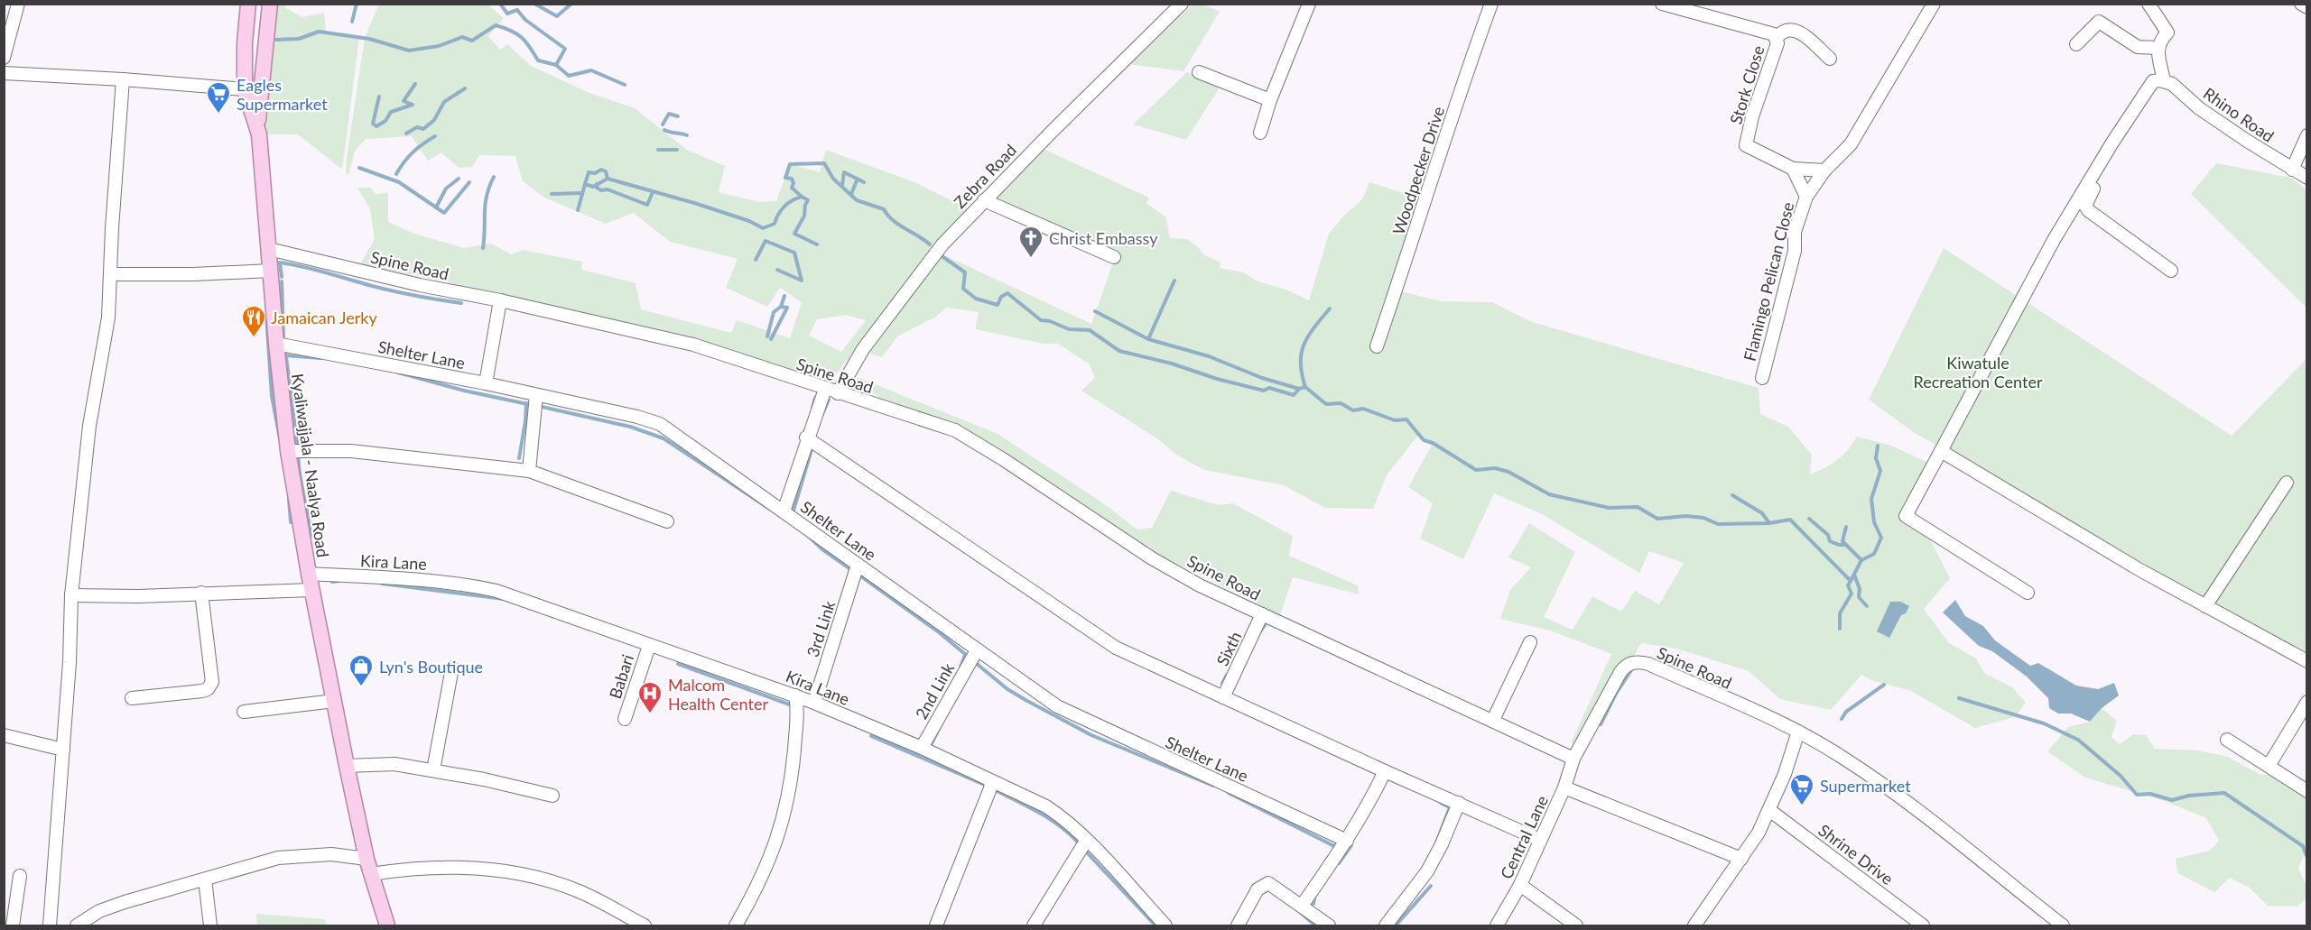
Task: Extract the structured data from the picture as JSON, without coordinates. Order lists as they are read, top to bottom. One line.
{"streets":{"main road":["Kyaliwajjala - Naalya Road"],"street":["Stork Close","Rhino Road","Woodpecker Drive","Zebra Road","Spine Road","Flamingo Pelican Close","Shelter Lane","Kira Lane","3rd Link","Sixth","Babari","2nd Link","Central Lane","Shrine Drive"]},"crossings":[["Stork Close","Flamingo Pelican Close"],["Zebra Road","Spine Road"],["Spine Road","Kyaliwajjala - Naalya Road"],["Spine Road","Sixth"],["Spine Road","Central Lane"],["Shelter Lane","Kyaliwajjala - Naalya Road"],["Shelter Lane","3rd Link"],["Shelter Lane","2nd Link"],["Kyaliwajjala - Naalya Road","Kira Lane"],["Kira Lane","3rd Link"],["Kira Lane","Babari"],["Kira Lane","2nd Link"]],"parks":["Kiwatule Recreation Center"],"places":{"supermarket":["Eagles Supermarket","Supermarket"],"church":["Christ Embassy"],"restaurant":["Jamaican Jerky"],"shop":["Lyn's Boutique"],"hospital":["Malcom Health Center"]}}
